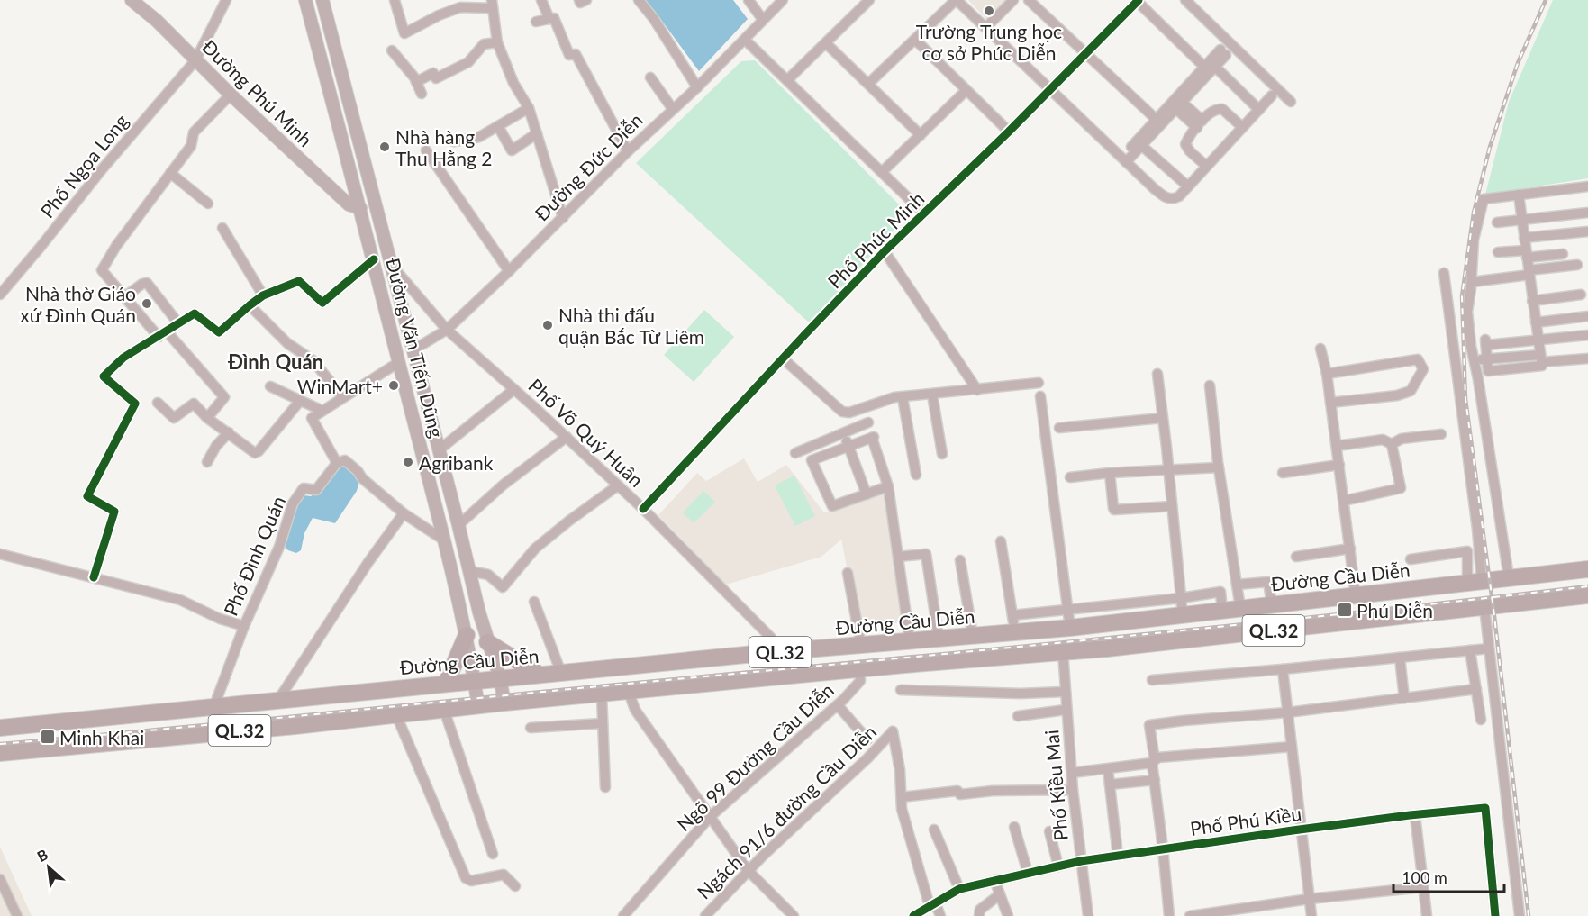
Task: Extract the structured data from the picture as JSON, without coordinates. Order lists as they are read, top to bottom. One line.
{"streets":{"highway":["Đường Cầu Diễn","QL.32"],"main road":["Đường Phú Minh","Đường Văn Tiến Dũng"],"street":["Phố Ngọa Long","Đường Đức Diễn","Phố Phúc Minh","Phố Võ Quý Huân","Phố Đình Quán","Ngõ 99 Đường Cầu Diễn","Phố Kiều Mai","Ngách 91/6 đường Cầu Diễn","Phố Phú Kiều"]},"crossings":[["Đường Phú Minh","Phố Ngọa Long"],["Đường Phú Minh","Đường Văn Tiến Dũng"],["Đường Đức Diễn","Đường Văn Tiến Dũng"],["Đường Đức Diễn","Phố Võ Quý Huân"],["Phố Phúc Minh","Phố Võ Quý Huân"],["Đường Văn Tiến Dũng","Phố Võ Quý Huân"],["Đường Văn Tiến Dũng","Đường Cầu Diễn"],["Đường Văn Tiến Dũng","QL.32"],["Phố Võ Quý Huân","Đường Cầu Diễn"],["Phố Đình Quán","Đường Cầu Diễn"],["QL.32","Ngõ 99 Đường Cầu Diễn"],["QL.32","Phố Kiều Mai"],["Phố Kiều Mai","Phố Phú Kiều"]],"districts":["Đình Quán"],"places":{"other":["Trường Trung học cơ sở Phúc Diễn","Nhà hàng Thu Hằng 2","Nhà thờ Giáo xứ Đình Quán","Nhà thi đấu quận Bắc Từ Liêm","WinMart+","Agribank"],"transit":["Phú Diễn","Minh Khai"]},"scale_bar":"100 m","north":"top left"}
